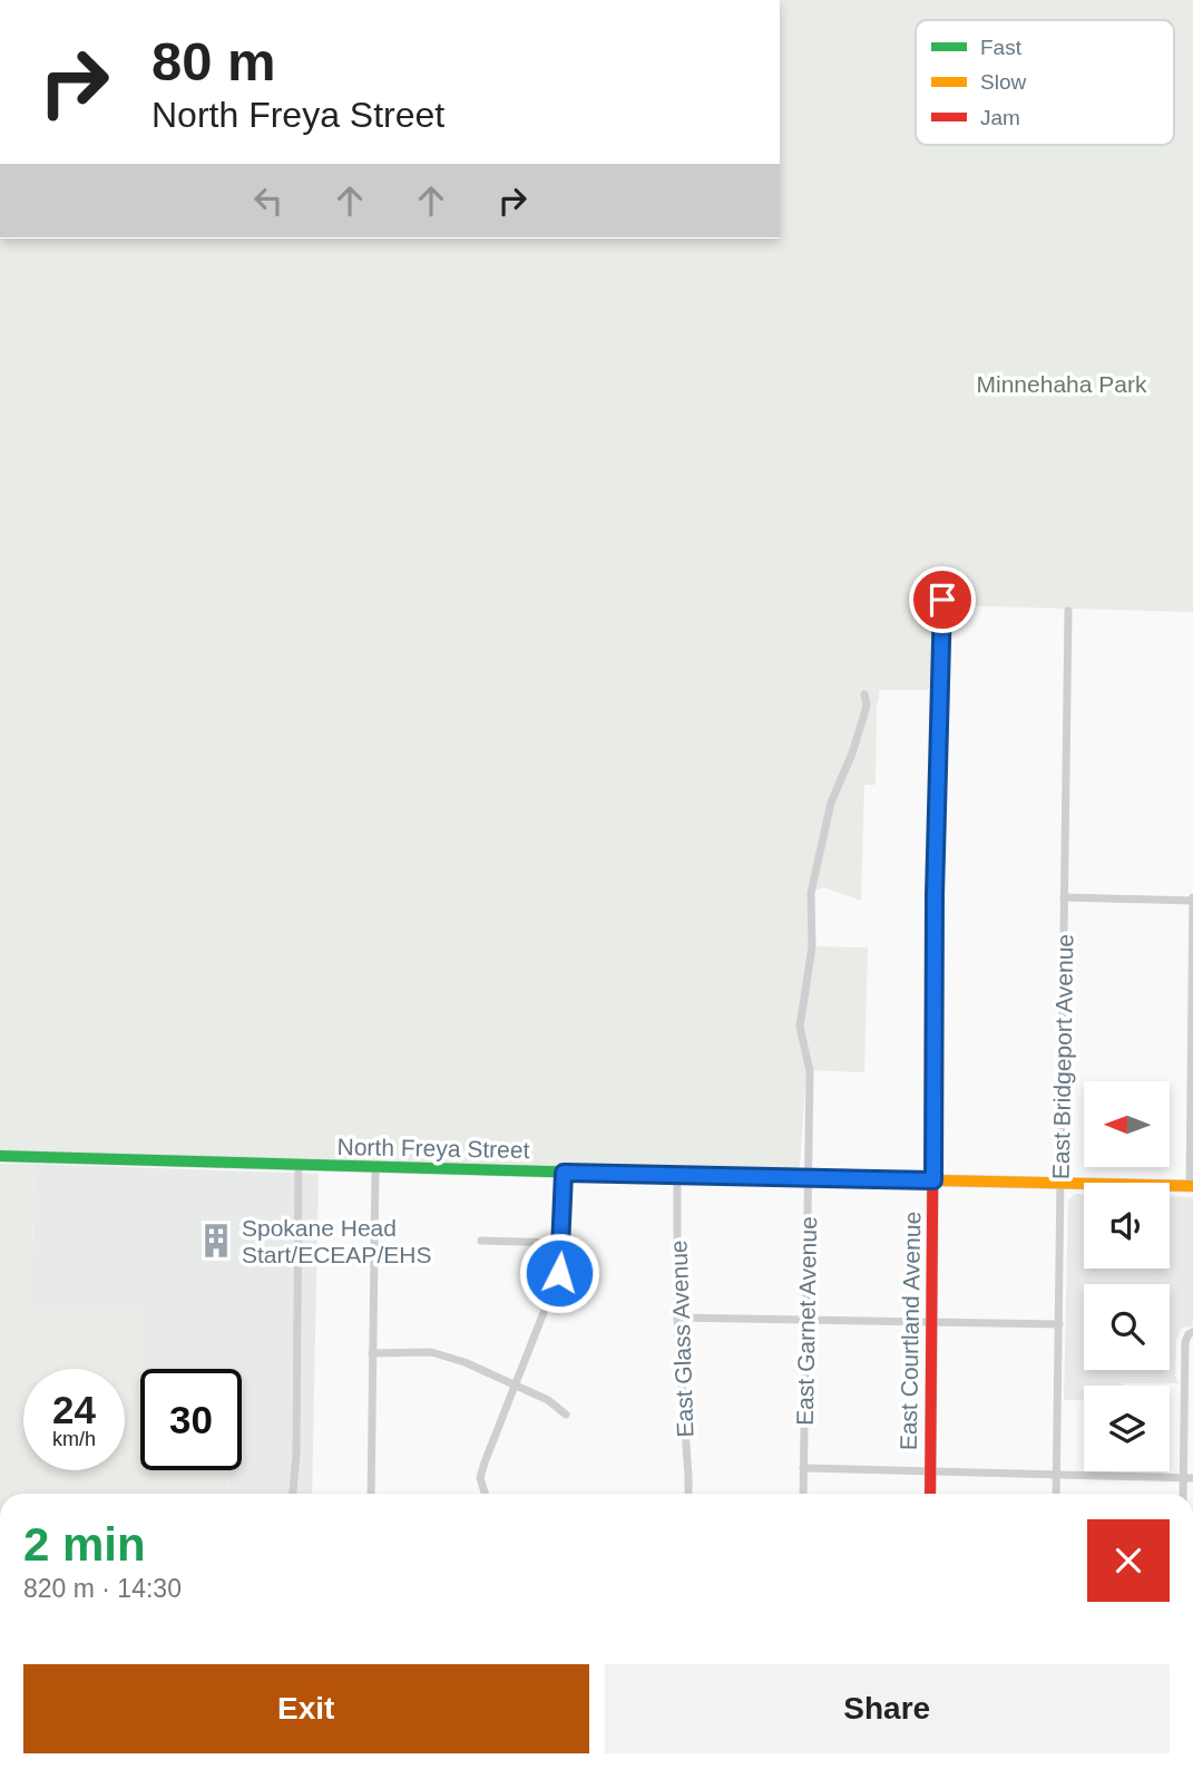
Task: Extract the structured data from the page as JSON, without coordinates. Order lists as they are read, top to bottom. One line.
{"streets":{"main road":["North Freya Street","East Courtland Avenue"],"street":["East Bridgeport Avenue","East Garnet Avenue","East Glass Avenue"]},"crossings":[["East Bridgeport Avenue","North Freya Street"],["North Freya Street","East Garnet Avenue"],["North Freya Street","East Courtland Avenue"],["North Freya Street","East Glass Avenue"]],"parks":["Minnehaha Park"],"places":{"building":["Spokane Head Start/ECEAP/EHS"]},"legend":["Fast","Slow","Jam"],"north":"left","page":{"turn":["80 m","North Freya Street"],"speed":"24 km/h","limit":"30","heading":["2 min","820 m · 14:30"],"buttons":["Exit","Share"]}}
